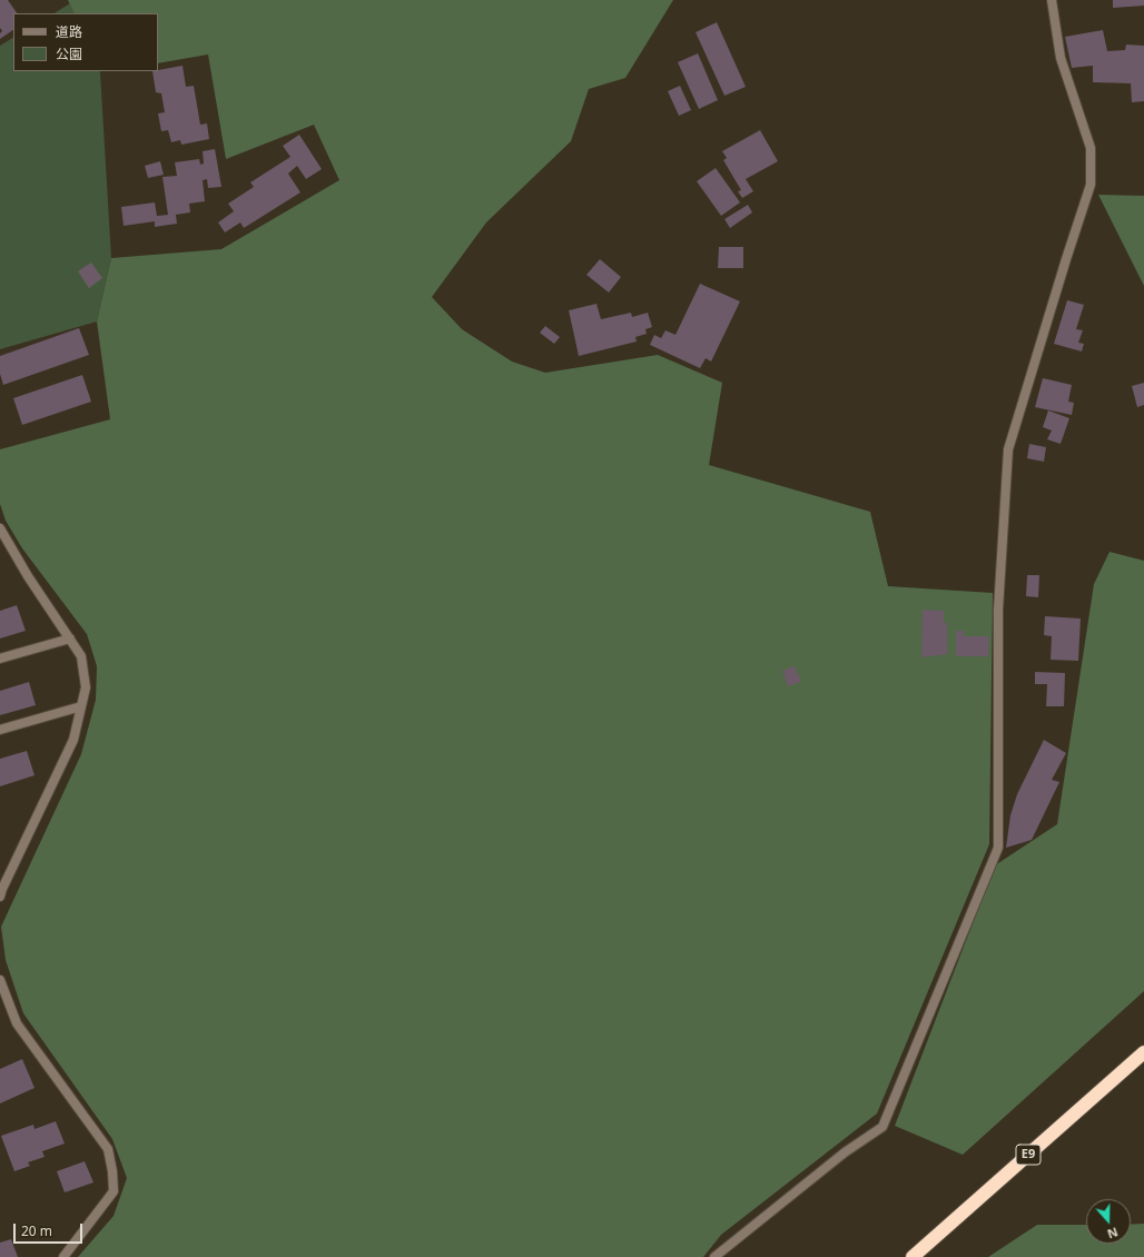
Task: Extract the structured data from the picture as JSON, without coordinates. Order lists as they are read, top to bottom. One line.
{"streets":{"highway":["E9"]},"legend":["道路","公園"],"scale_bar":"20 m","north":"bottom"}
